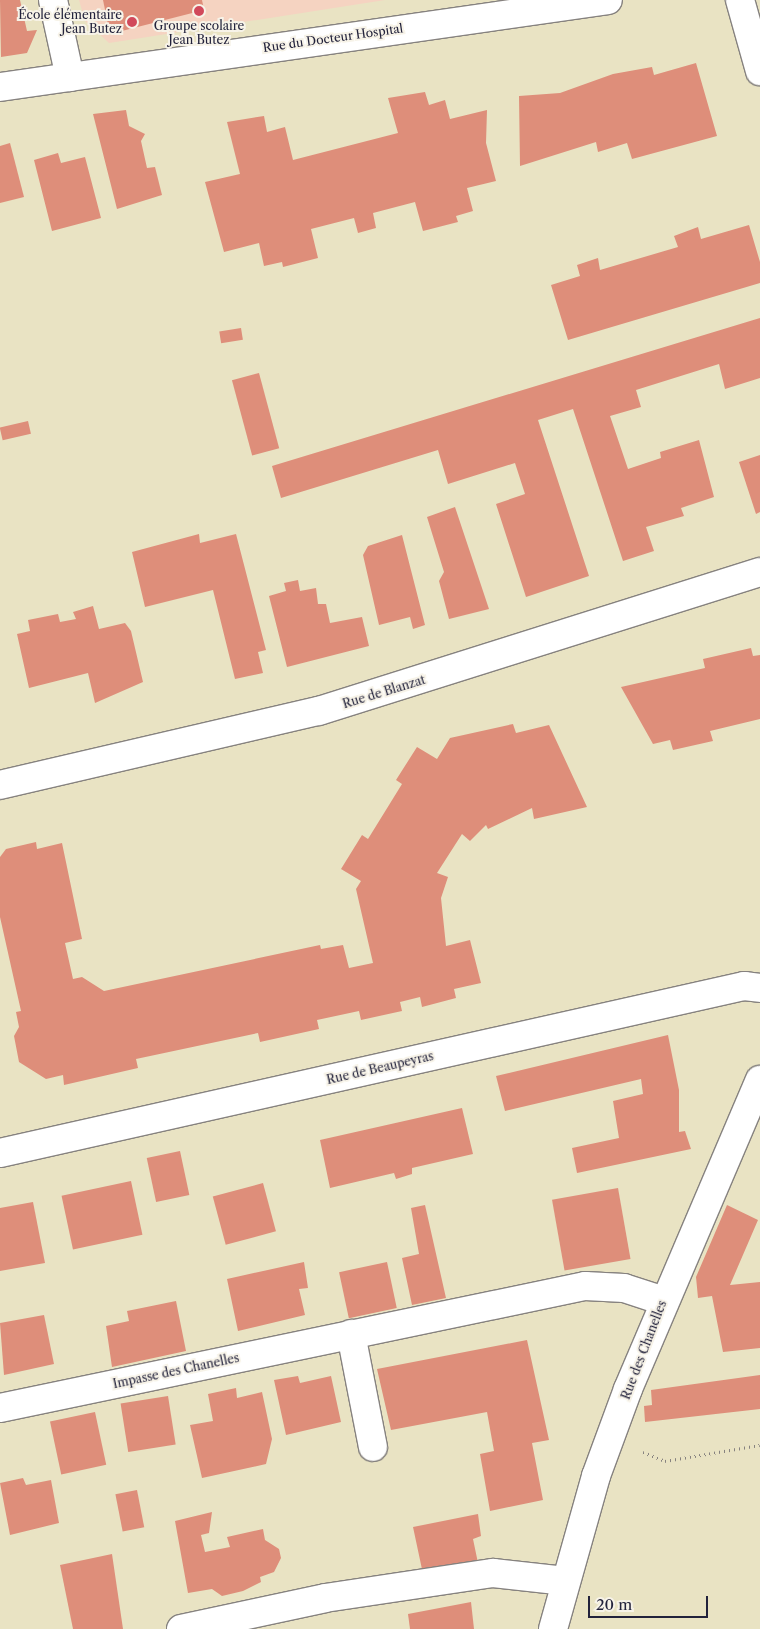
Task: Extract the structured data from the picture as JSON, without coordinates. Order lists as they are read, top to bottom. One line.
{"streets":{"street":["Rue du Docteur Hospital","Rue de Blanzat","Rue de Beaupeyras","Rue des Chanelles","Impasse des Chanelles"]},"crossings":[["Rue des Chanelles","Impasse des Chanelles"]],"places":["Groupe scolaire Jean Butez","École élémentaire Jean Butez"],"scale_bar":"20 m"}
